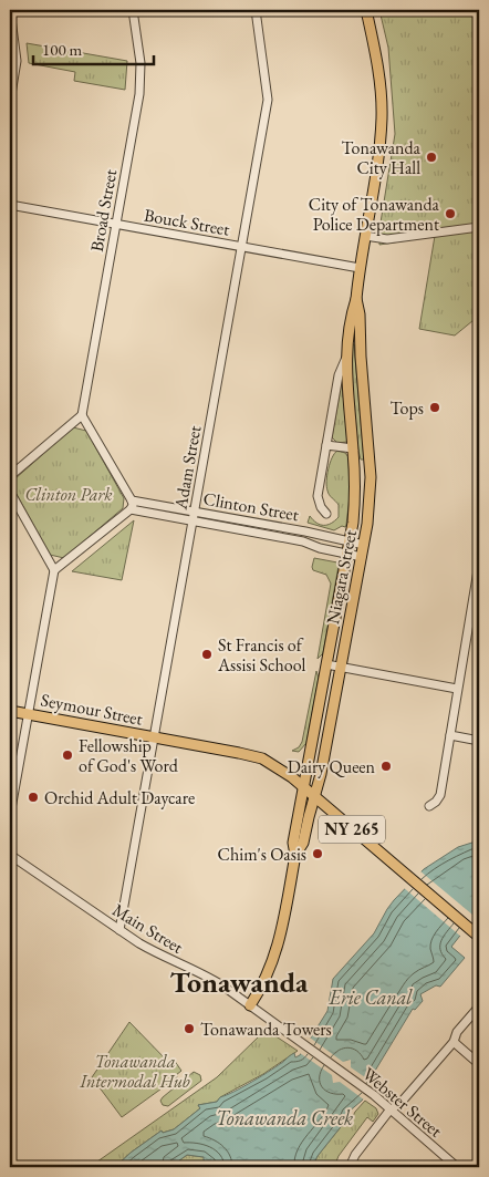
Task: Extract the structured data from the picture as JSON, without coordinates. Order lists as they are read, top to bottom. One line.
{"streets":{"main road":["Niagara Street","Seymour Street","NY 265"],"street":["Broad Street","Bouck Street","Adam Street","Clinton Street","Main Street","Webster Street"]},"crossings":[["Broad Street","Bouck Street"],["Bouck Street","Adam Street"],["Bouck Street","Niagara Street"],["Adam Street","Clinton Street"],["Adam Street","Seymour Street"],["Adam Street","Main Street"],["Clinton Street","Niagara Street"],["Niagara Street","Seymour Street"],["Niagara Street","Main Street"],["Main Street","Webster Street"]],"districts":["Tonawanda"],"water":["Erie Canal","Tonawanda Creek"],"parks":["Clinton Park","Tonawanda Intermodal Hub"],"places":["Tonawanda City Hall","City of Tonawanda Police Department","Tops","St Francis of Assisi School","Fellowship of God's Word","Dairy Queen","Orchid Adult Daycare","Chim's Oasis","Tonawanda Towers"],"scale_bar":"100 m"}
